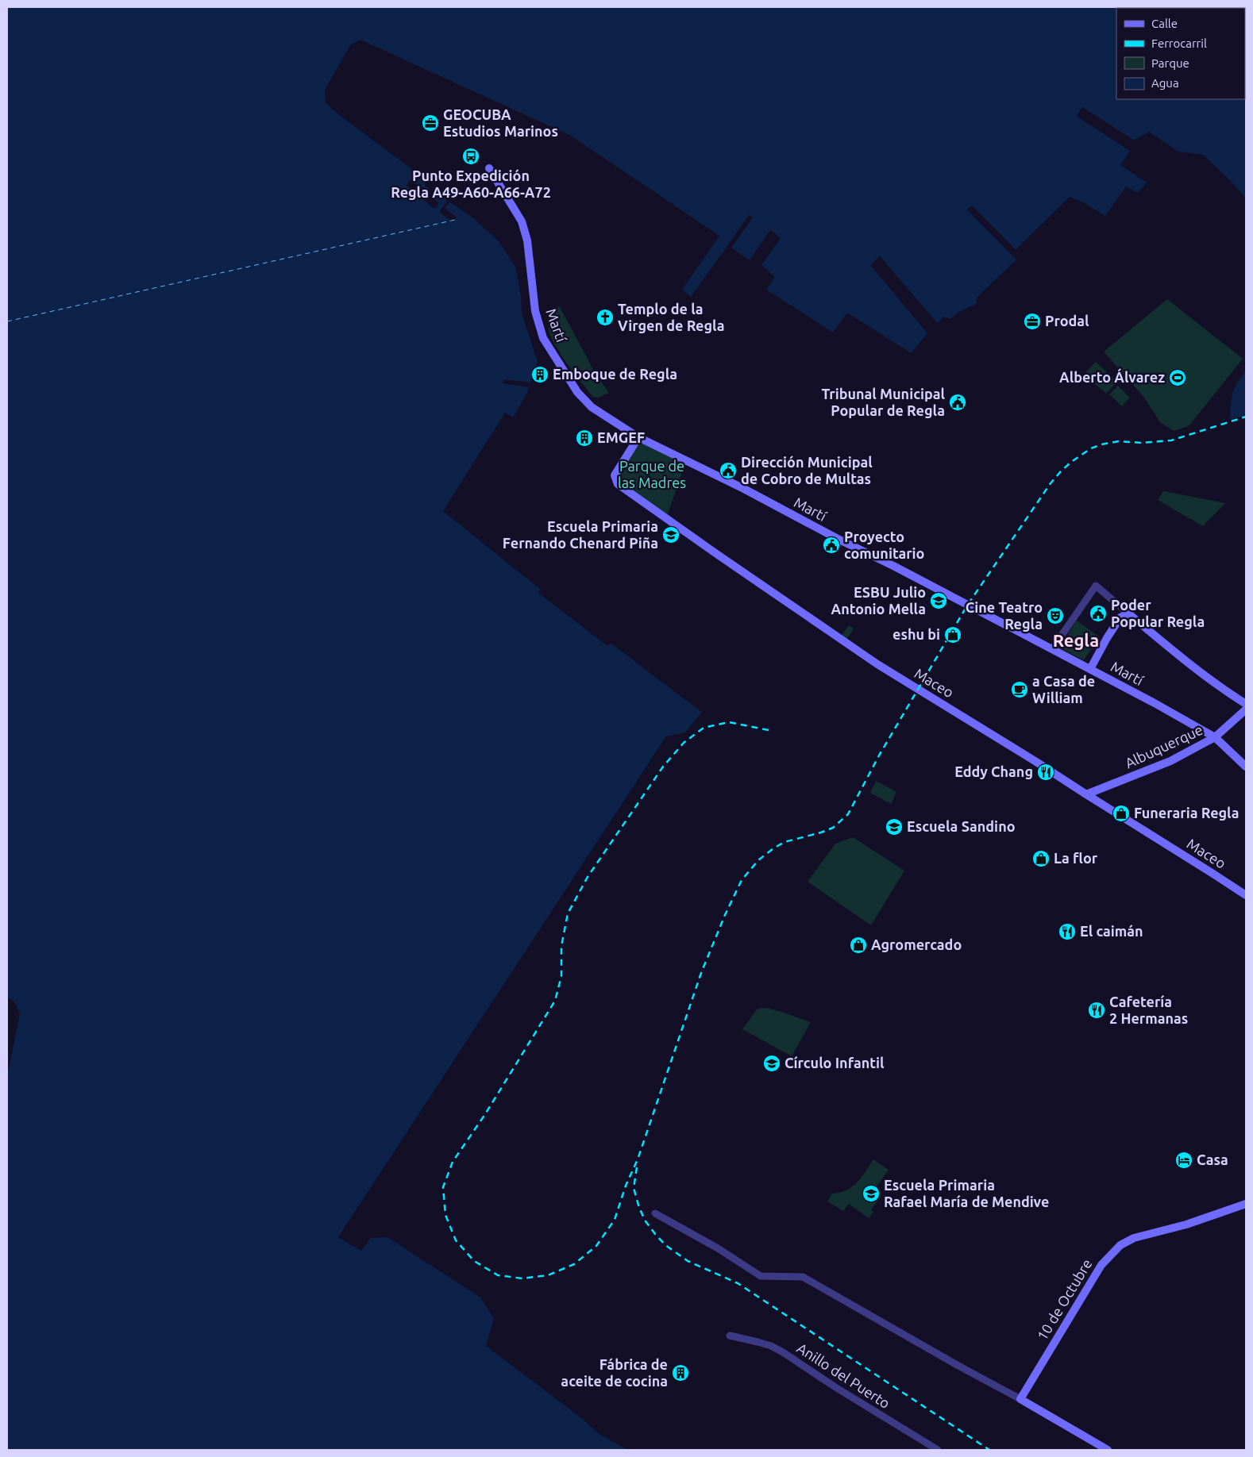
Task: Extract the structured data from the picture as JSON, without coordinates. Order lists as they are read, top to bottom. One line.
{"streets":{"main road":["Martí","Maceo","Albuquerque","10 de Octubre"],"street":["Anillo del Puerto"]},"crossings":[["Martí","Maceo"],["Martí","Albuquerque"],["Maceo","Albuquerque"]],"districts":["Regla"],"parks":["Parque de las Madres"],"places":{"office":["GEOCUBA Estudios Marinos","Prodal"],"bus stop":["Punto Expedición Regla A49-A60-A66-A72"],"church":["Templo de la Virgen de Regla"],"building":["Emboque de Regla","EMGEF","Fábrica de aceite de cocina"],"sports":["Alberto Álvarez"],"public building":["Tribunal Municipal Popular de Regla","Dirección Municipal de Cobro de Multas","Proyecto comunitario","Poder Popular Regla"],"school or university":["Escuela Primaria Fernando Chenard Piña","ESBU Julio Antonio Mella","Escuela Sandino","Círculo Infantil","Escuela Primaria Rafael María de Mendive"],"theatre":["Cine Teatro Regla"],"shop":["eshu bi","Funeraria Regla","La flor","Agromercado"],"cafe":["a Casa de William"],"restaurant":["Eddy Chang","El caimán","Cafetería 2 Hermanas"],"hotel":["Casa"]},"legend":["Calle","Ferrocarril","Parque","Agua"]}
